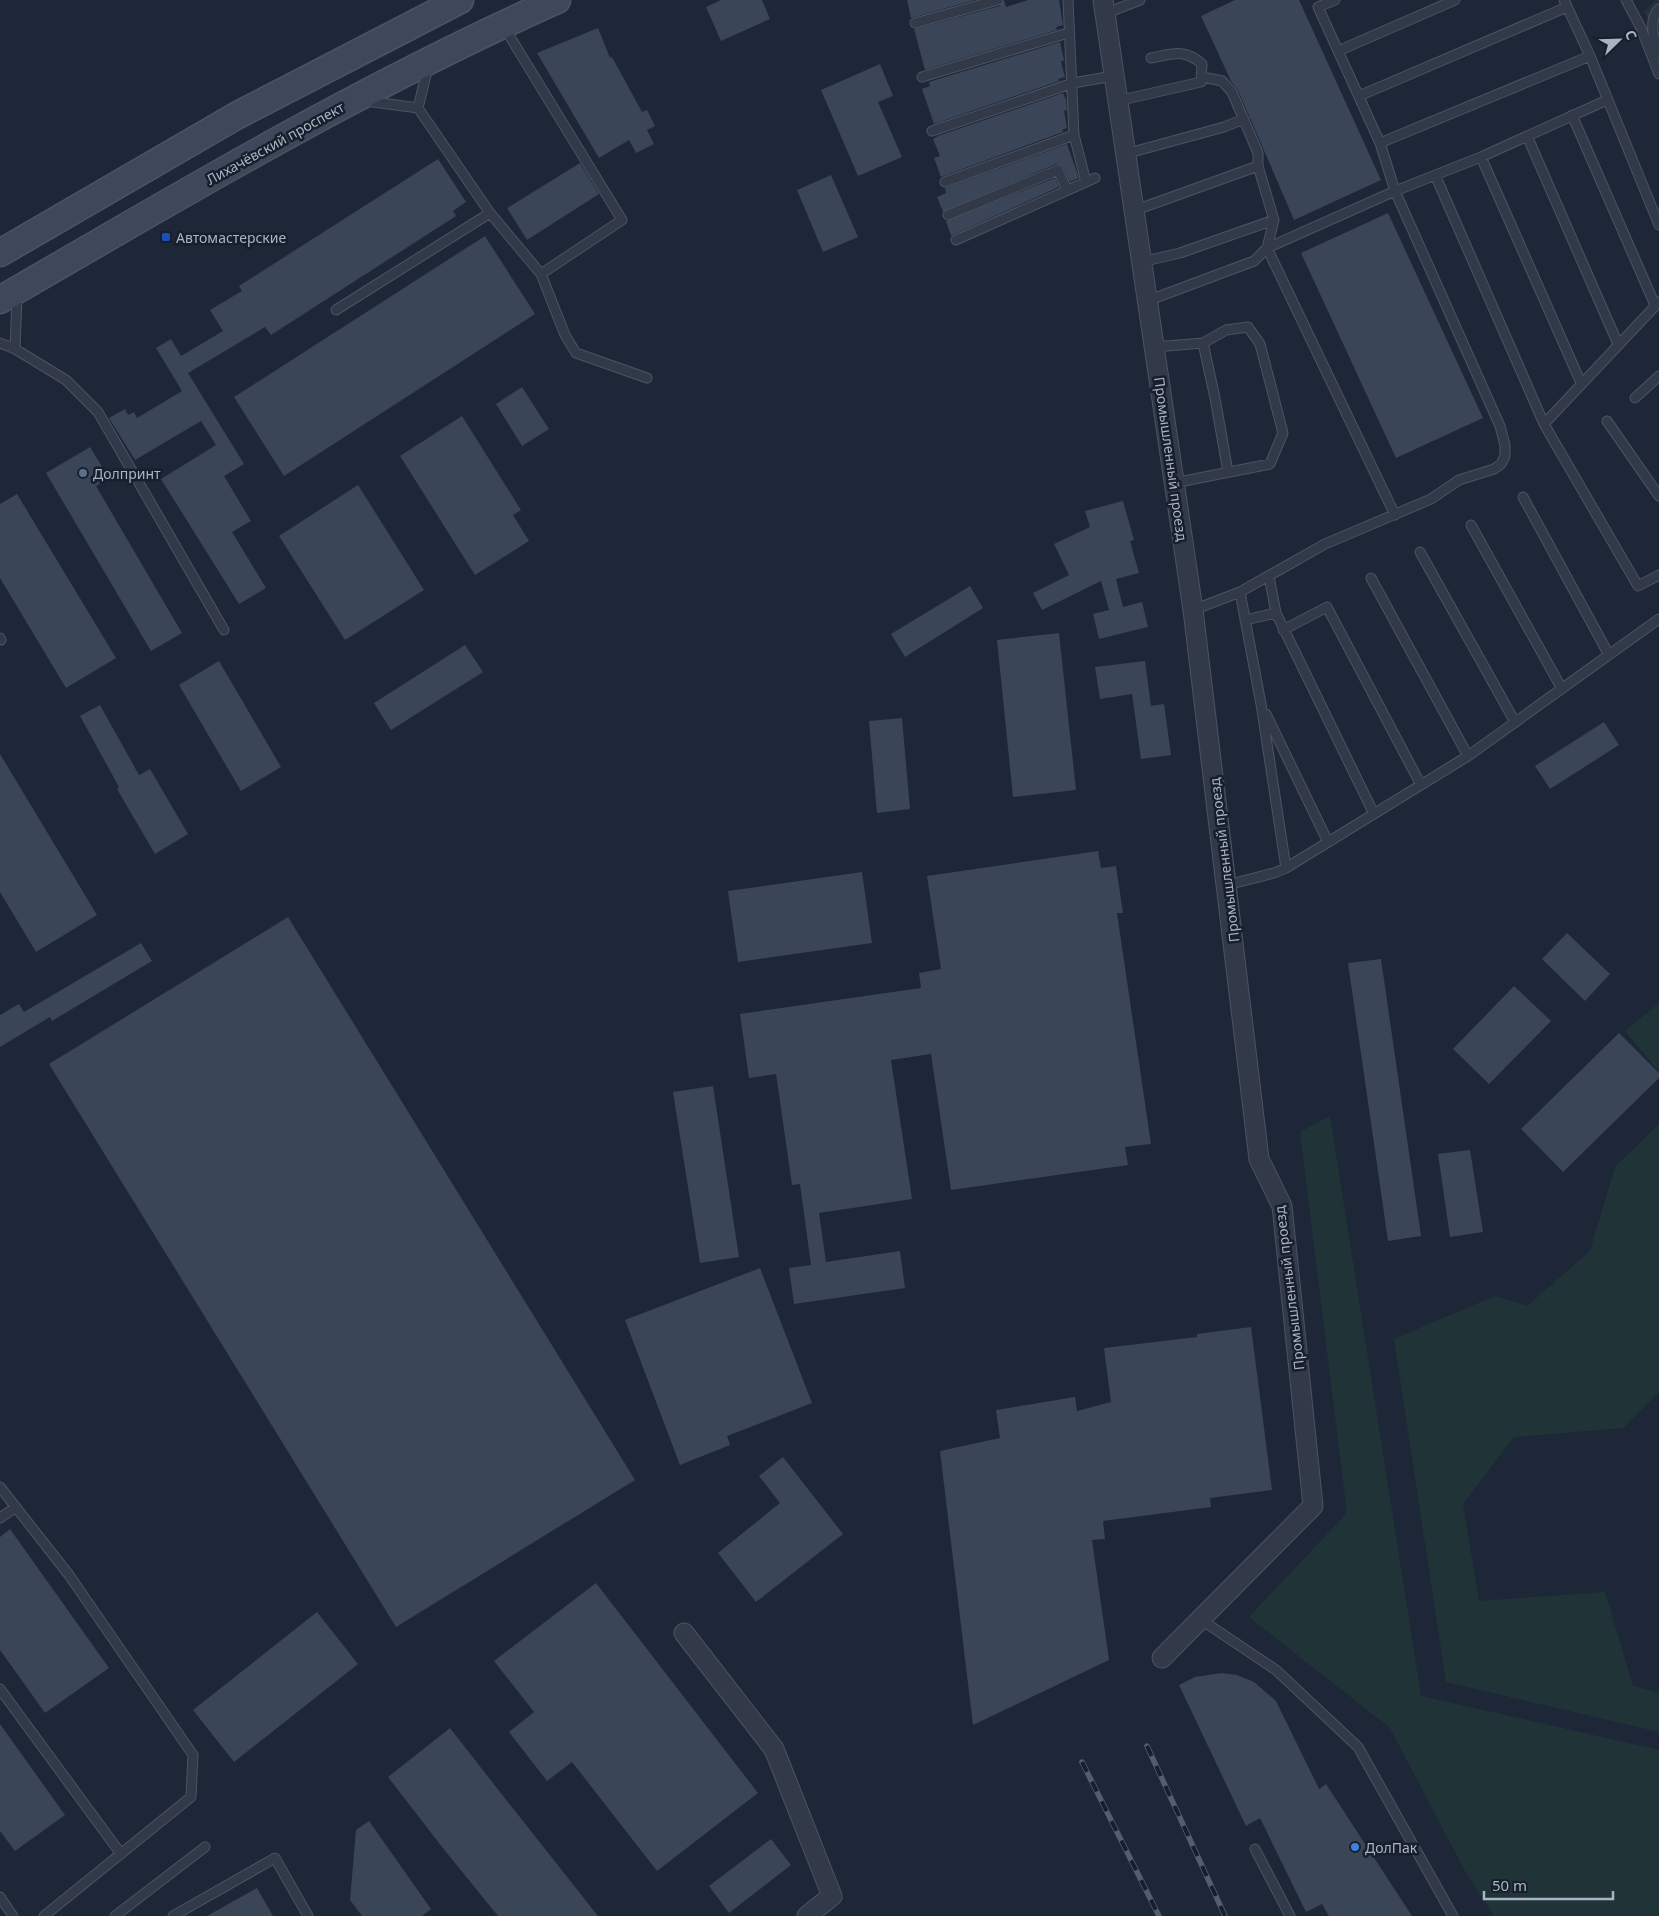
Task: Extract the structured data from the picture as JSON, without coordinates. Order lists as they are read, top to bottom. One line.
{"streets":{"main road":["Лихачёвский проспект"],"street":["Промышленный проезд"]},"places":{"transit":["Автомастерские"],"other":["Долпринт","ДолПак"]},"scale_bar":"50 m","north":"top right"}
